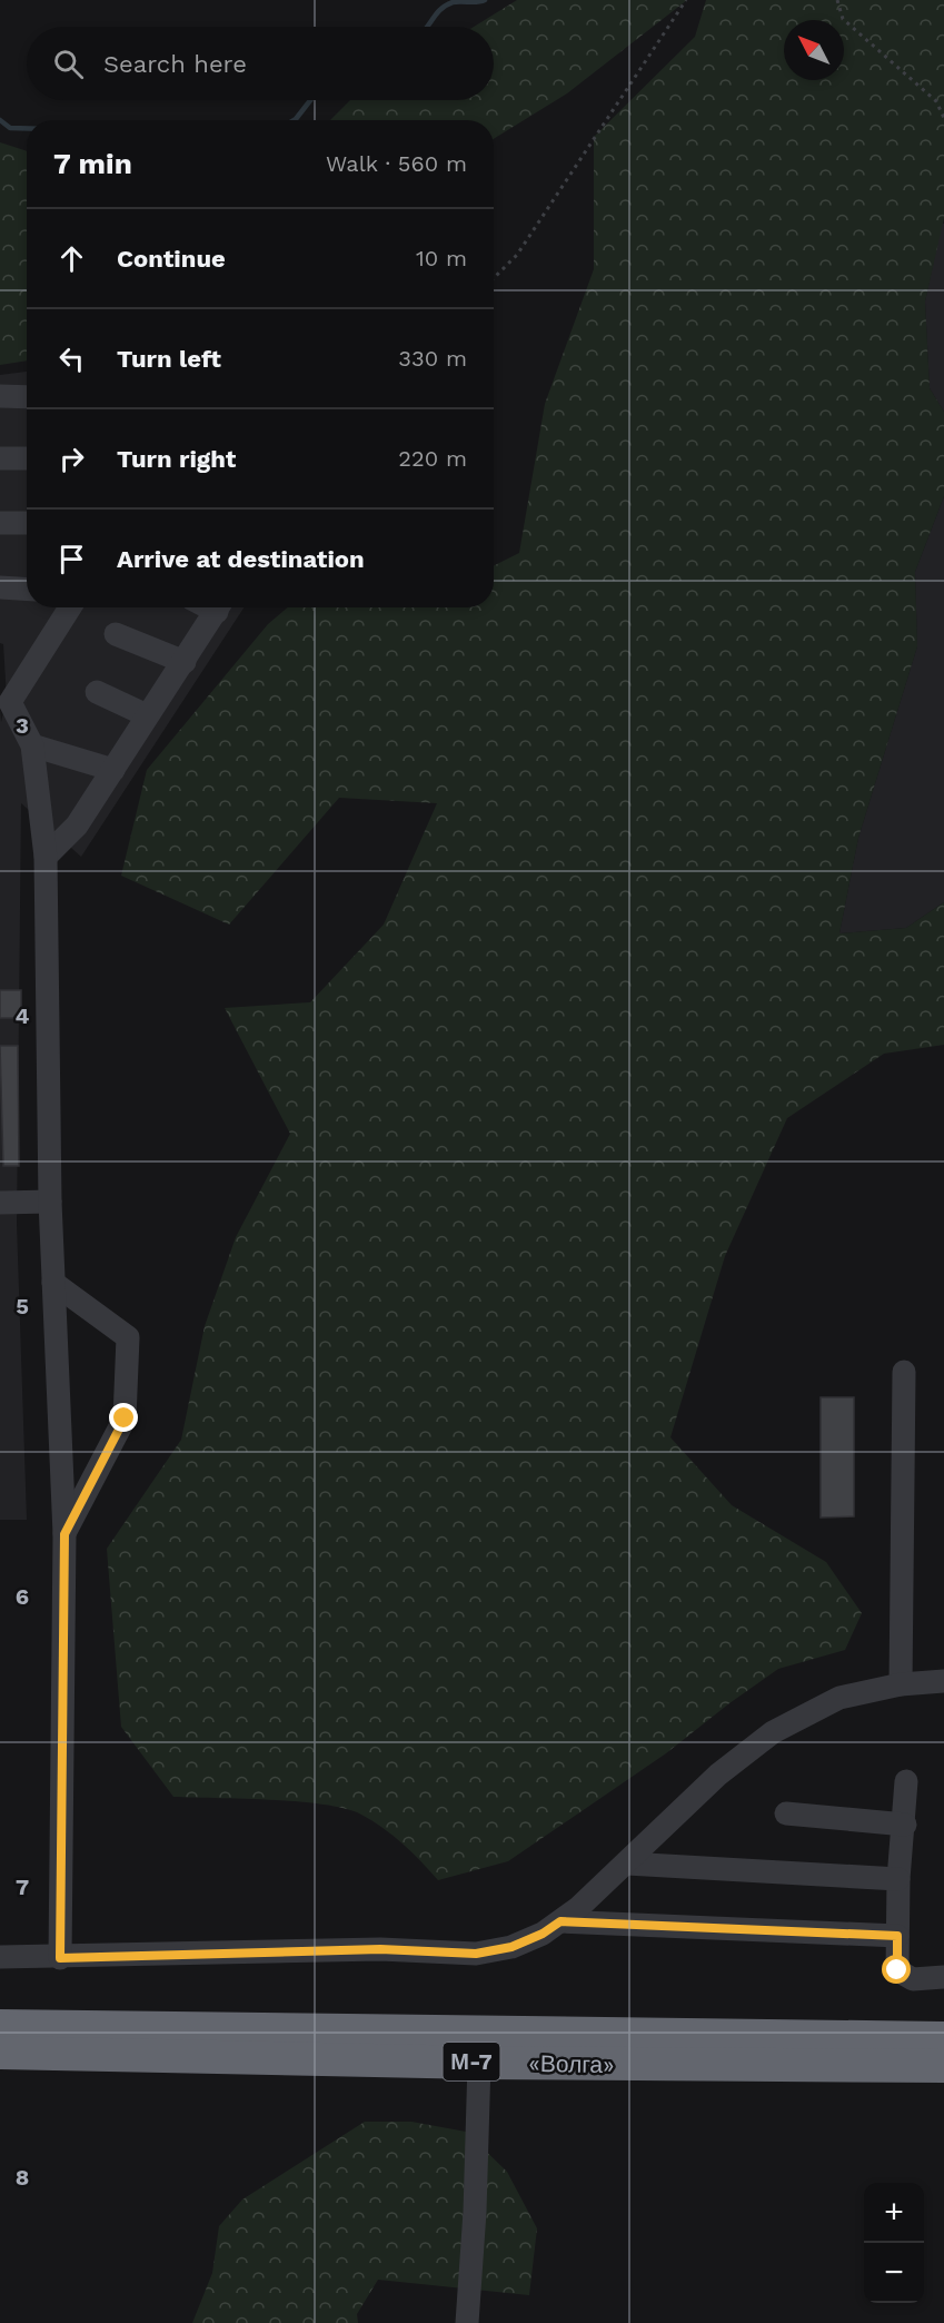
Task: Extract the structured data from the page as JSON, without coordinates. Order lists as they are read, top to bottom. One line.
{"streets":{"highway":["М-7","«Волга»"]},"north":"top left","page":{"search":"Search here","heading":["7 min","Walk · 560 m"],"list":[["Continue","10 m"],["Turn left","330 m"],["Turn right","220 m"],"Arrive at destination"],"map_buttons":["+","−"]},"grid":{"rows":["3","4","5","6","7","8"]}}
